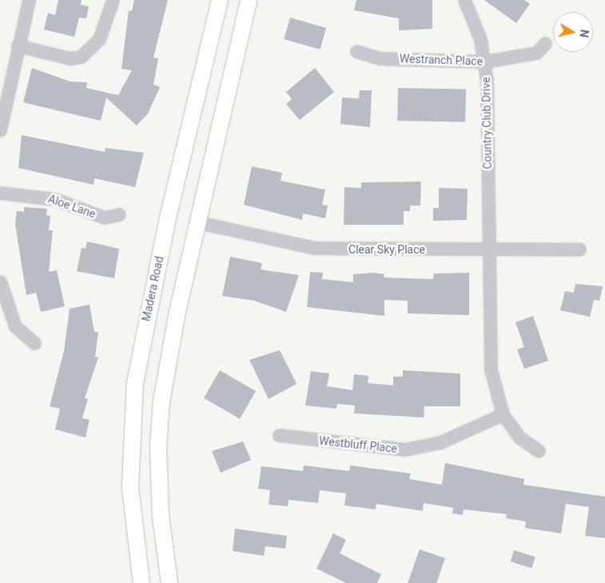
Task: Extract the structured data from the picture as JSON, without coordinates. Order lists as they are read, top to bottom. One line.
{"streets":{"main road":["Madera Road"],"street":["Westranch Place","Country Club Drive","Aloe Lane","Clear Sky Place","Westbluff Place"]},"crossings":[["Westranch Place","Country Club Drive"],["Country Club Drive","Clear Sky Place"],["Country Club Drive","Westbluff Place"]],"north":"right"}
